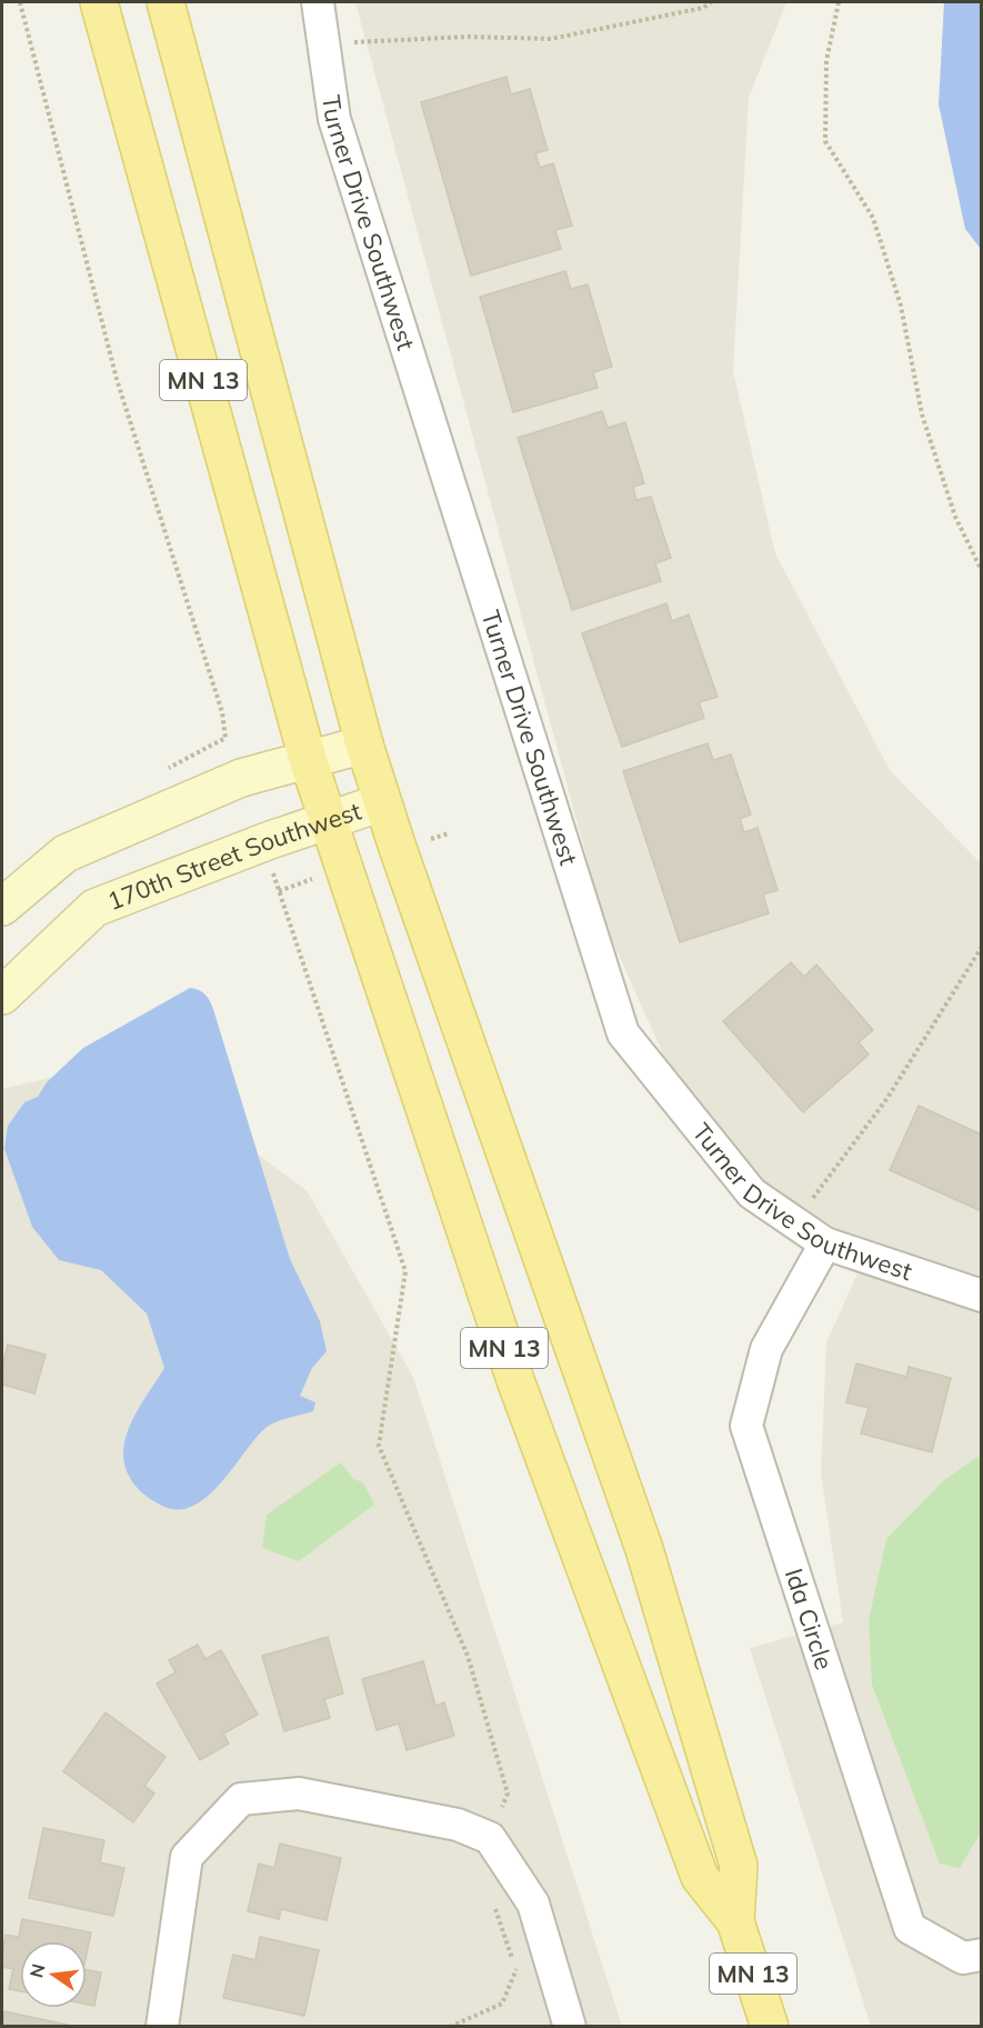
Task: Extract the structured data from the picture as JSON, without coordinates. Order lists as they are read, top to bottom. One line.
{"streets":{"main road":["MN 13"],"street":["Turner Drive Southwest","170th Street Southwest","Ida Circle"]},"crossings":[["Turner Drive Southwest","Ida Circle"],["MN 13","170th Street Southwest"]],"north":"left"}
